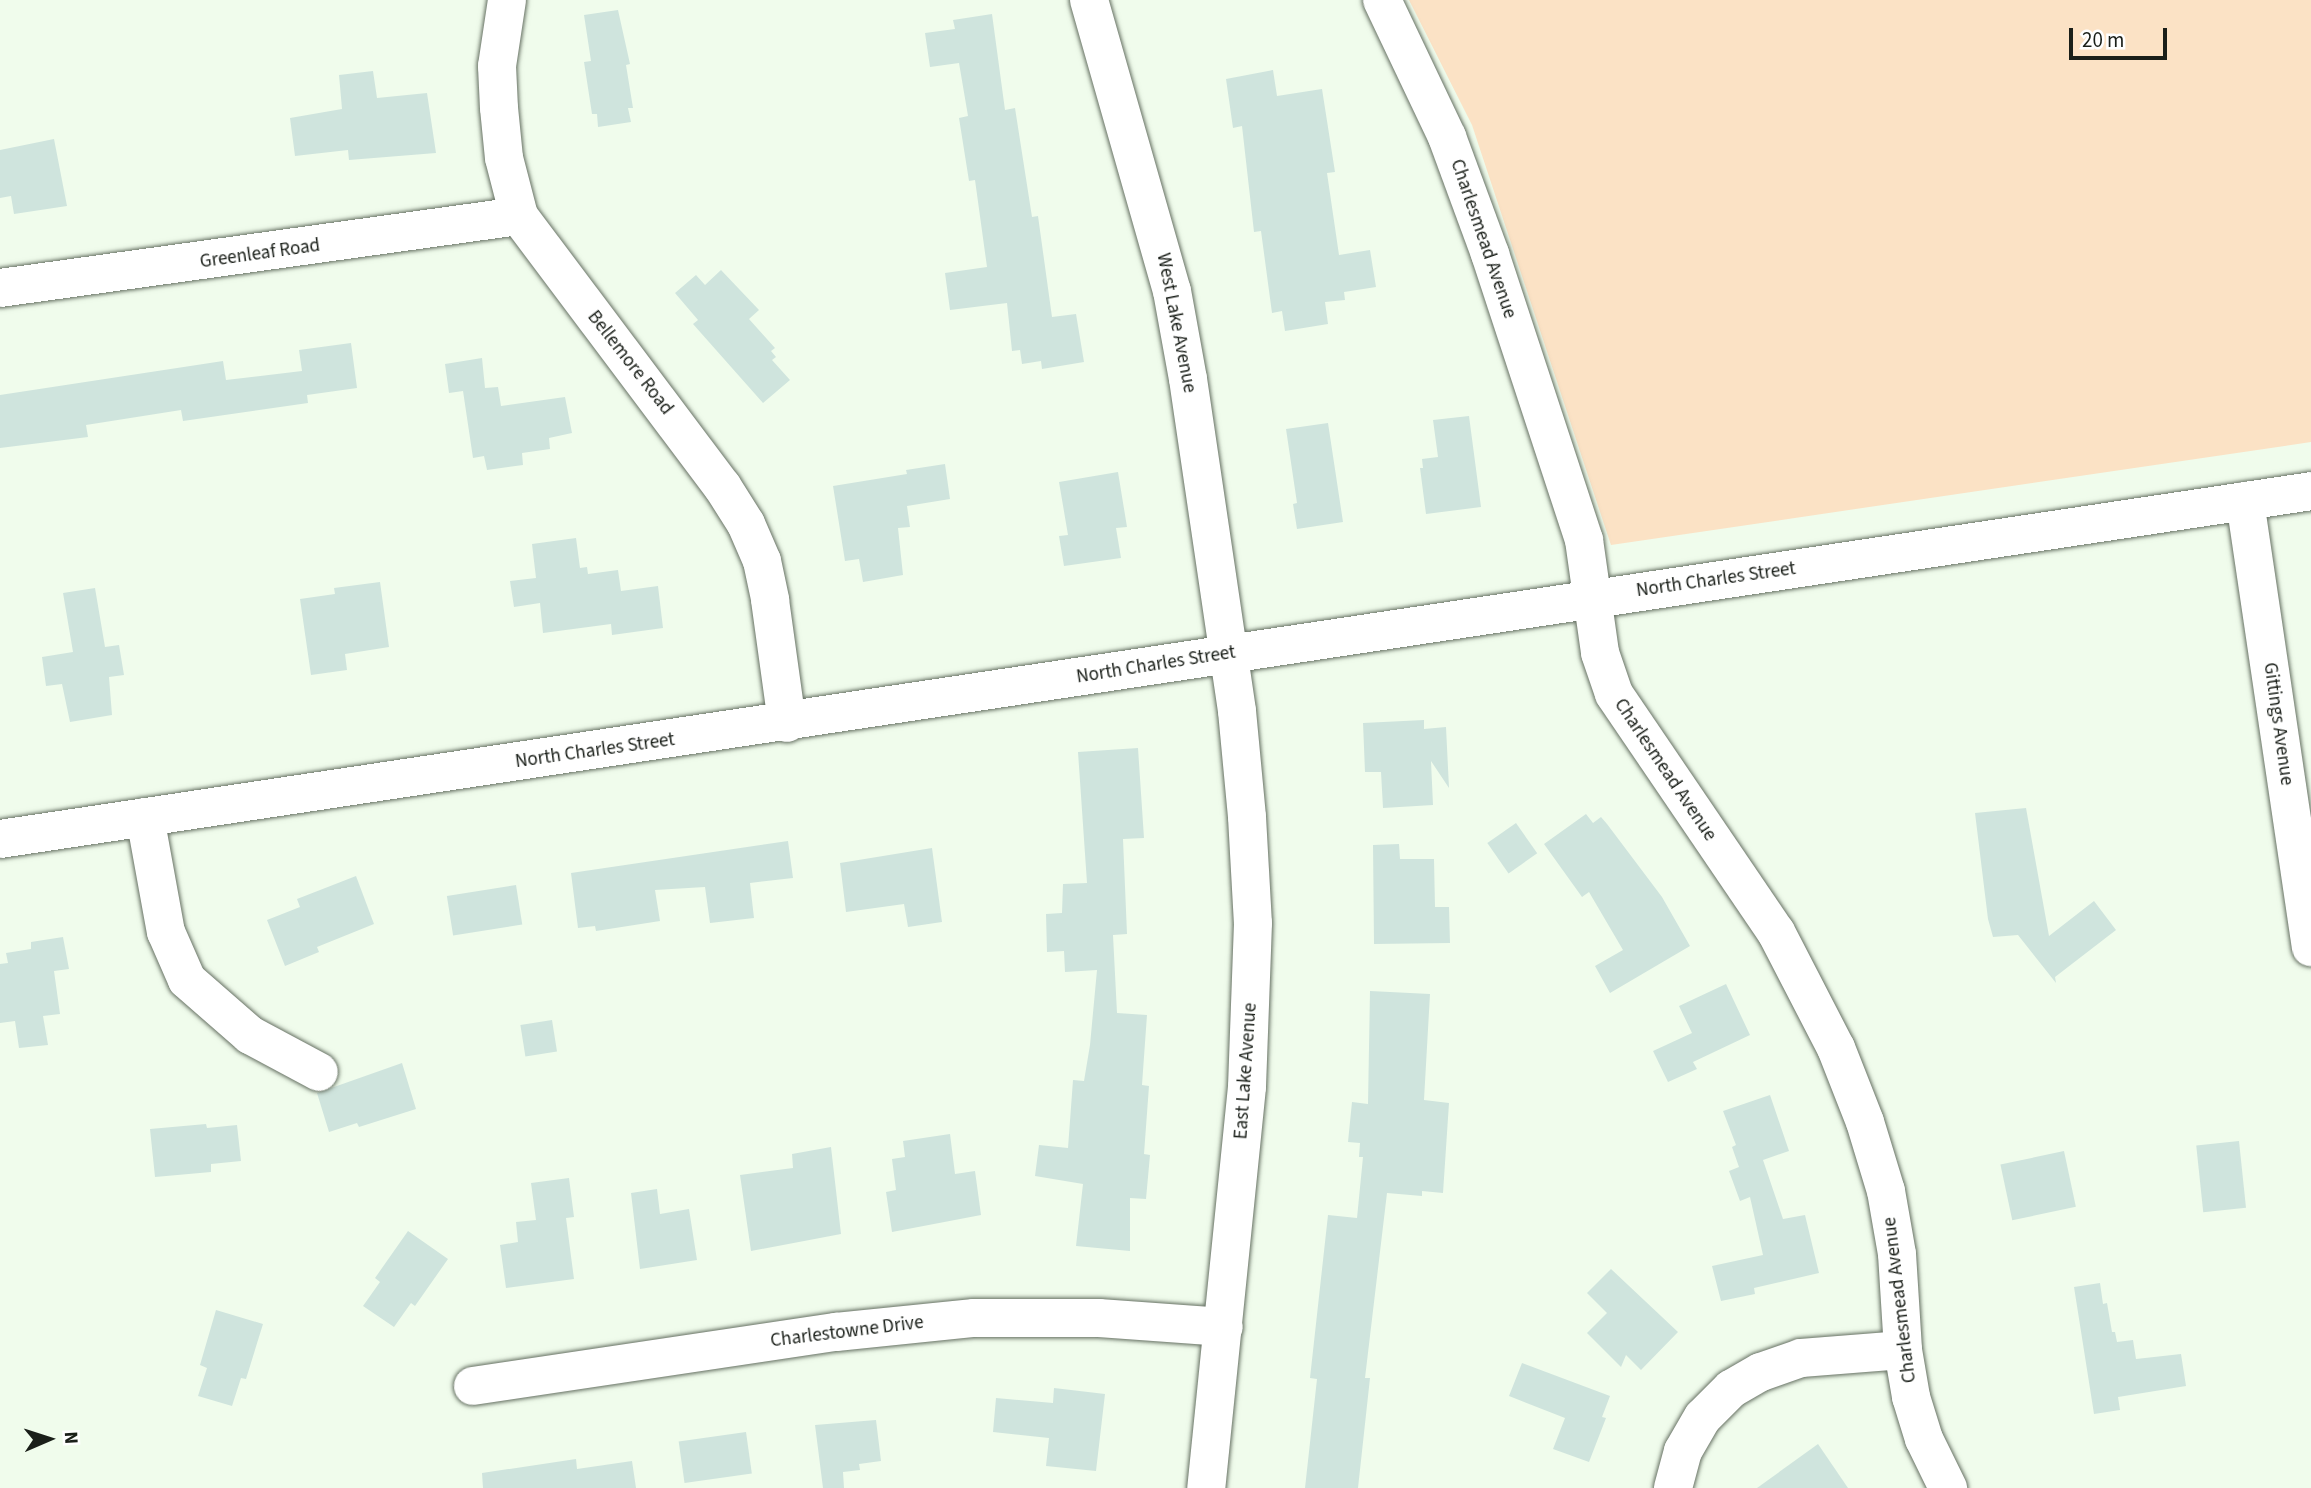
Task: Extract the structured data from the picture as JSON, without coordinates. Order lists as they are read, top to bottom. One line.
{"streets":{"street":["Charlesmead Avenue","Greenleaf Road","West Lake Avenue","Bellemore Road","North Charles Street","Gittings Avenue","East Lake Avenue","Charlestowne Drive"]},"crossings":[["Charlesmead Avenue","North Charles Street"],["Greenleaf Road","Bellemore Road"],["West Lake Avenue","North Charles Street"],["West Lake Avenue","East Lake Avenue"],["Bellemore Road","North Charles Street"],["North Charles Street","Gittings Avenue"],["North Charles Street","East Lake Avenue"],["East Lake Avenue","Charlestowne Drive"]],"scale_bar":"20 m","north":"right"}
